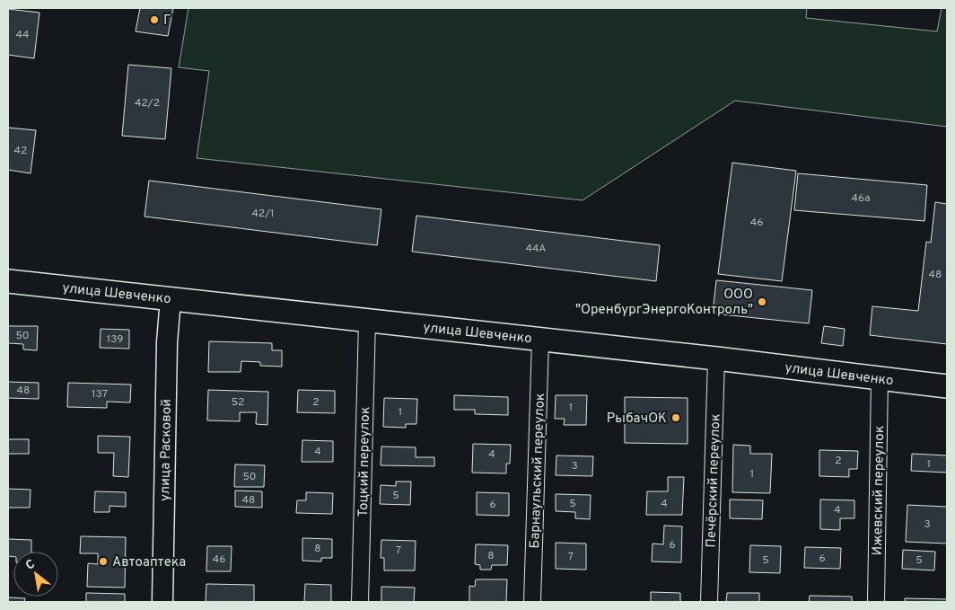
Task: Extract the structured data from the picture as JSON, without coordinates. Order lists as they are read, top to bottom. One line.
{"streets":{"main road":["улица Шевченко"],"street":["улица Расковой","Тоцкий переулок","Барнаульский переулок","Печёрский переулок","Ижевский переулок"]},"crossings":[["улица Шевченко","улица Расковой"],["улица Шевченко","Тоцкий переулок"],["улица Шевченко","Барнаульский переулок"],["улица Шевченко","Печёрский переулок"],["улица Шевченко","Ижевский переулок"]],"places":["Г","ООО \"ОренбургЭнергоКонтроль\"","РыбачОК","Автоаптека"],"house_numbers":["44","42/2","42","46а","42/1","46","44А","48","50","139","48","137","52","2","1","1","4","4","2","1","3","1","50","5","48","5","4","6","4","3","6","8","7","8","7","6","46","5","5"],"north":"top left"}
